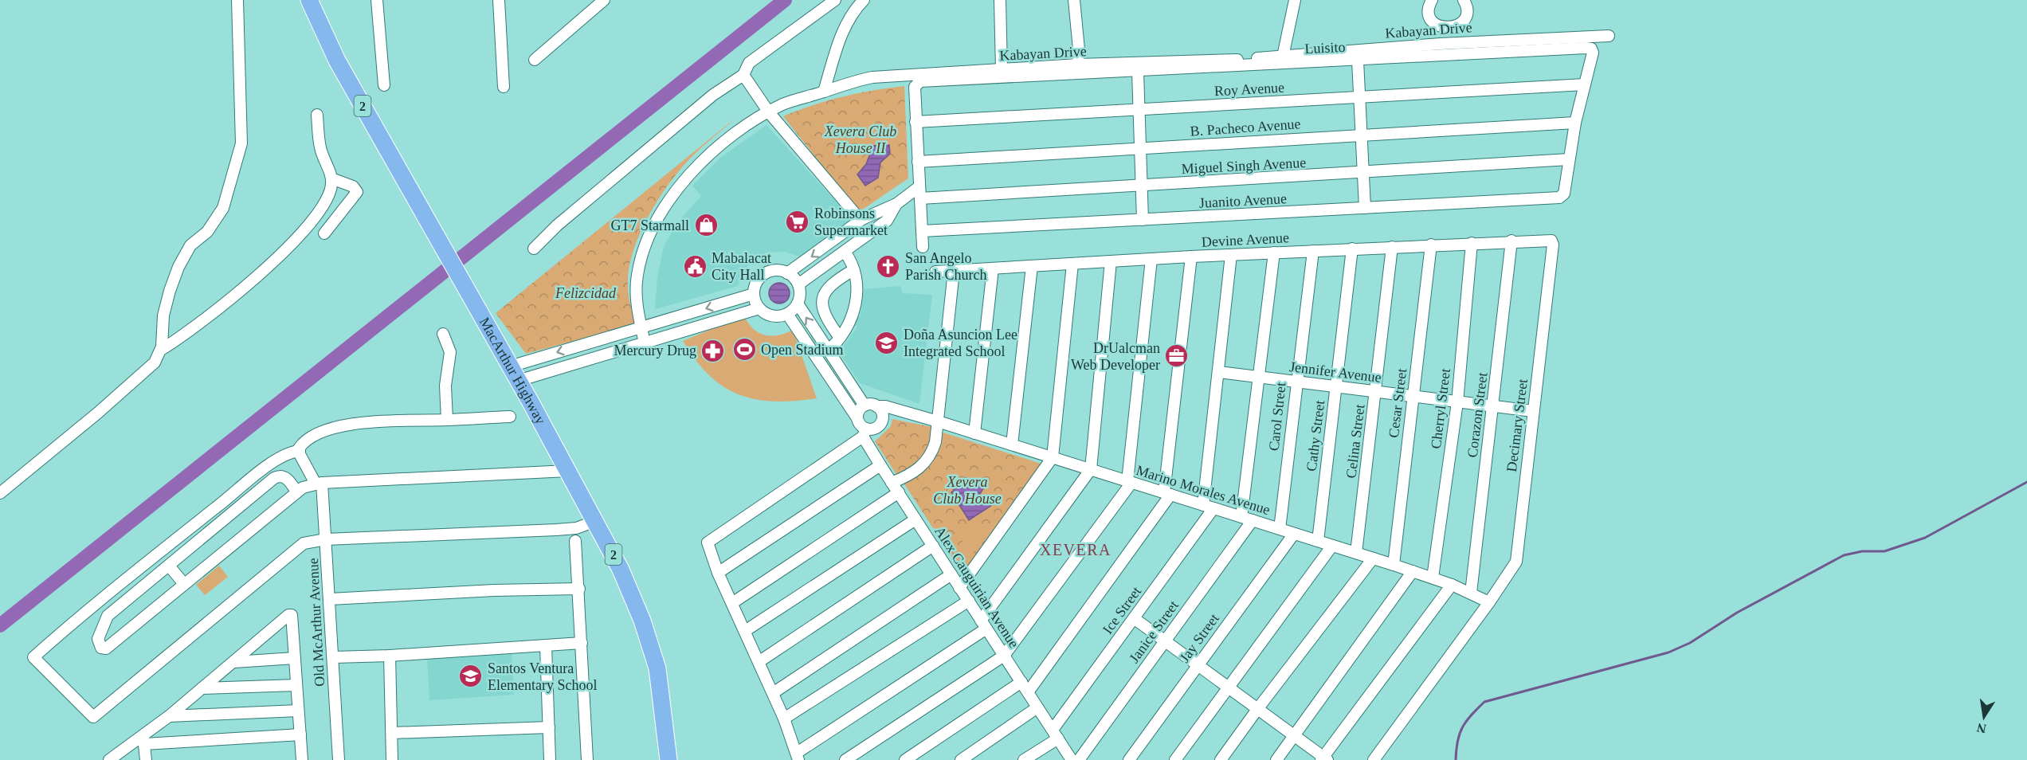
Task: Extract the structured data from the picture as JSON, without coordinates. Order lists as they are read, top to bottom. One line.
{"streets":{"highway":["2","MacArthur Highway"],"street":["Kabayan Drive","Luisito","Roy Avenue","B. Pacheco Avenue","Miguel Singh Avenue","Juanito Avenue","Devine Avenue","Jennifer Avenue","Cesar Street","Cherryl Street","Corazon Street","Carol Street","Decimary Street","Cathy Street","Celina Street","Marino Morales Avenue","Alex Cauguirian Avenue","Ice Street","Old McArthur Avenue","Janice Street","Jay Street"]},"crossings":[["Luisito","Roy Avenue"],["Luisito","B. Pacheco Avenue"],["Luisito","Miguel Singh Avenue"],["Luisito","Juanito Avenue"],["Devine Avenue","Cesar Street"],["Devine Avenue","Cherryl Street"],["Devine Avenue","Corazon Street"],["Devine Avenue","Carol Street"],["Devine Avenue","Decimary Street"],["Devine Avenue","Cathy Street"],["Devine Avenue","Celina Street"],["Jennifer Avenue","Cesar Street"],["Jennifer Avenue","Cherryl Street"],["Jennifer Avenue","Corazon Street"],["Jennifer Avenue","Carol Street"],["Jennifer Avenue","Decimary Street"],["Jennifer Avenue","Cathy Street"],["Jennifer Avenue","Celina Street"],["Cesar Street","Marino Morales Avenue"],["Cherryl Street","Marino Morales Avenue"],["Corazon Street","Marino Morales Avenue"],["Carol Street","Marino Morales Avenue"],["Decimary Street","Marino Morales Avenue"],["Cathy Street","Marino Morales Avenue"],["Celina Street","Marino Morales Avenue"],["Marino Morales Avenue","Alex Cauguirian Avenue"],["Marino Morales Avenue","Ice Street"],["Marino Morales Avenue","Janice Street"],["Marino Morales Avenue","Jay Street"],["Alex Cauguirian Avenue","Ice Street"]],"districts":["XEVERA"],"parks":["Xevera Club House II","Felizcidad","Xevera Club House"],"places":{"supermarket":["Robinsons Supermarket"],"shop":["GT7 Starmall"],"public building":["Mabalacat City Hall"],"church":["San Angelo Parish Church"],"school or university":["Doña Asuncion Lee Integrated School","Santos Ventura Elementary School"],"sports":["Open Stadium"],"pharmacy":["Mercury Drug"],"office":["DrUalcman Web Developer"]},"north":"bottom"}
